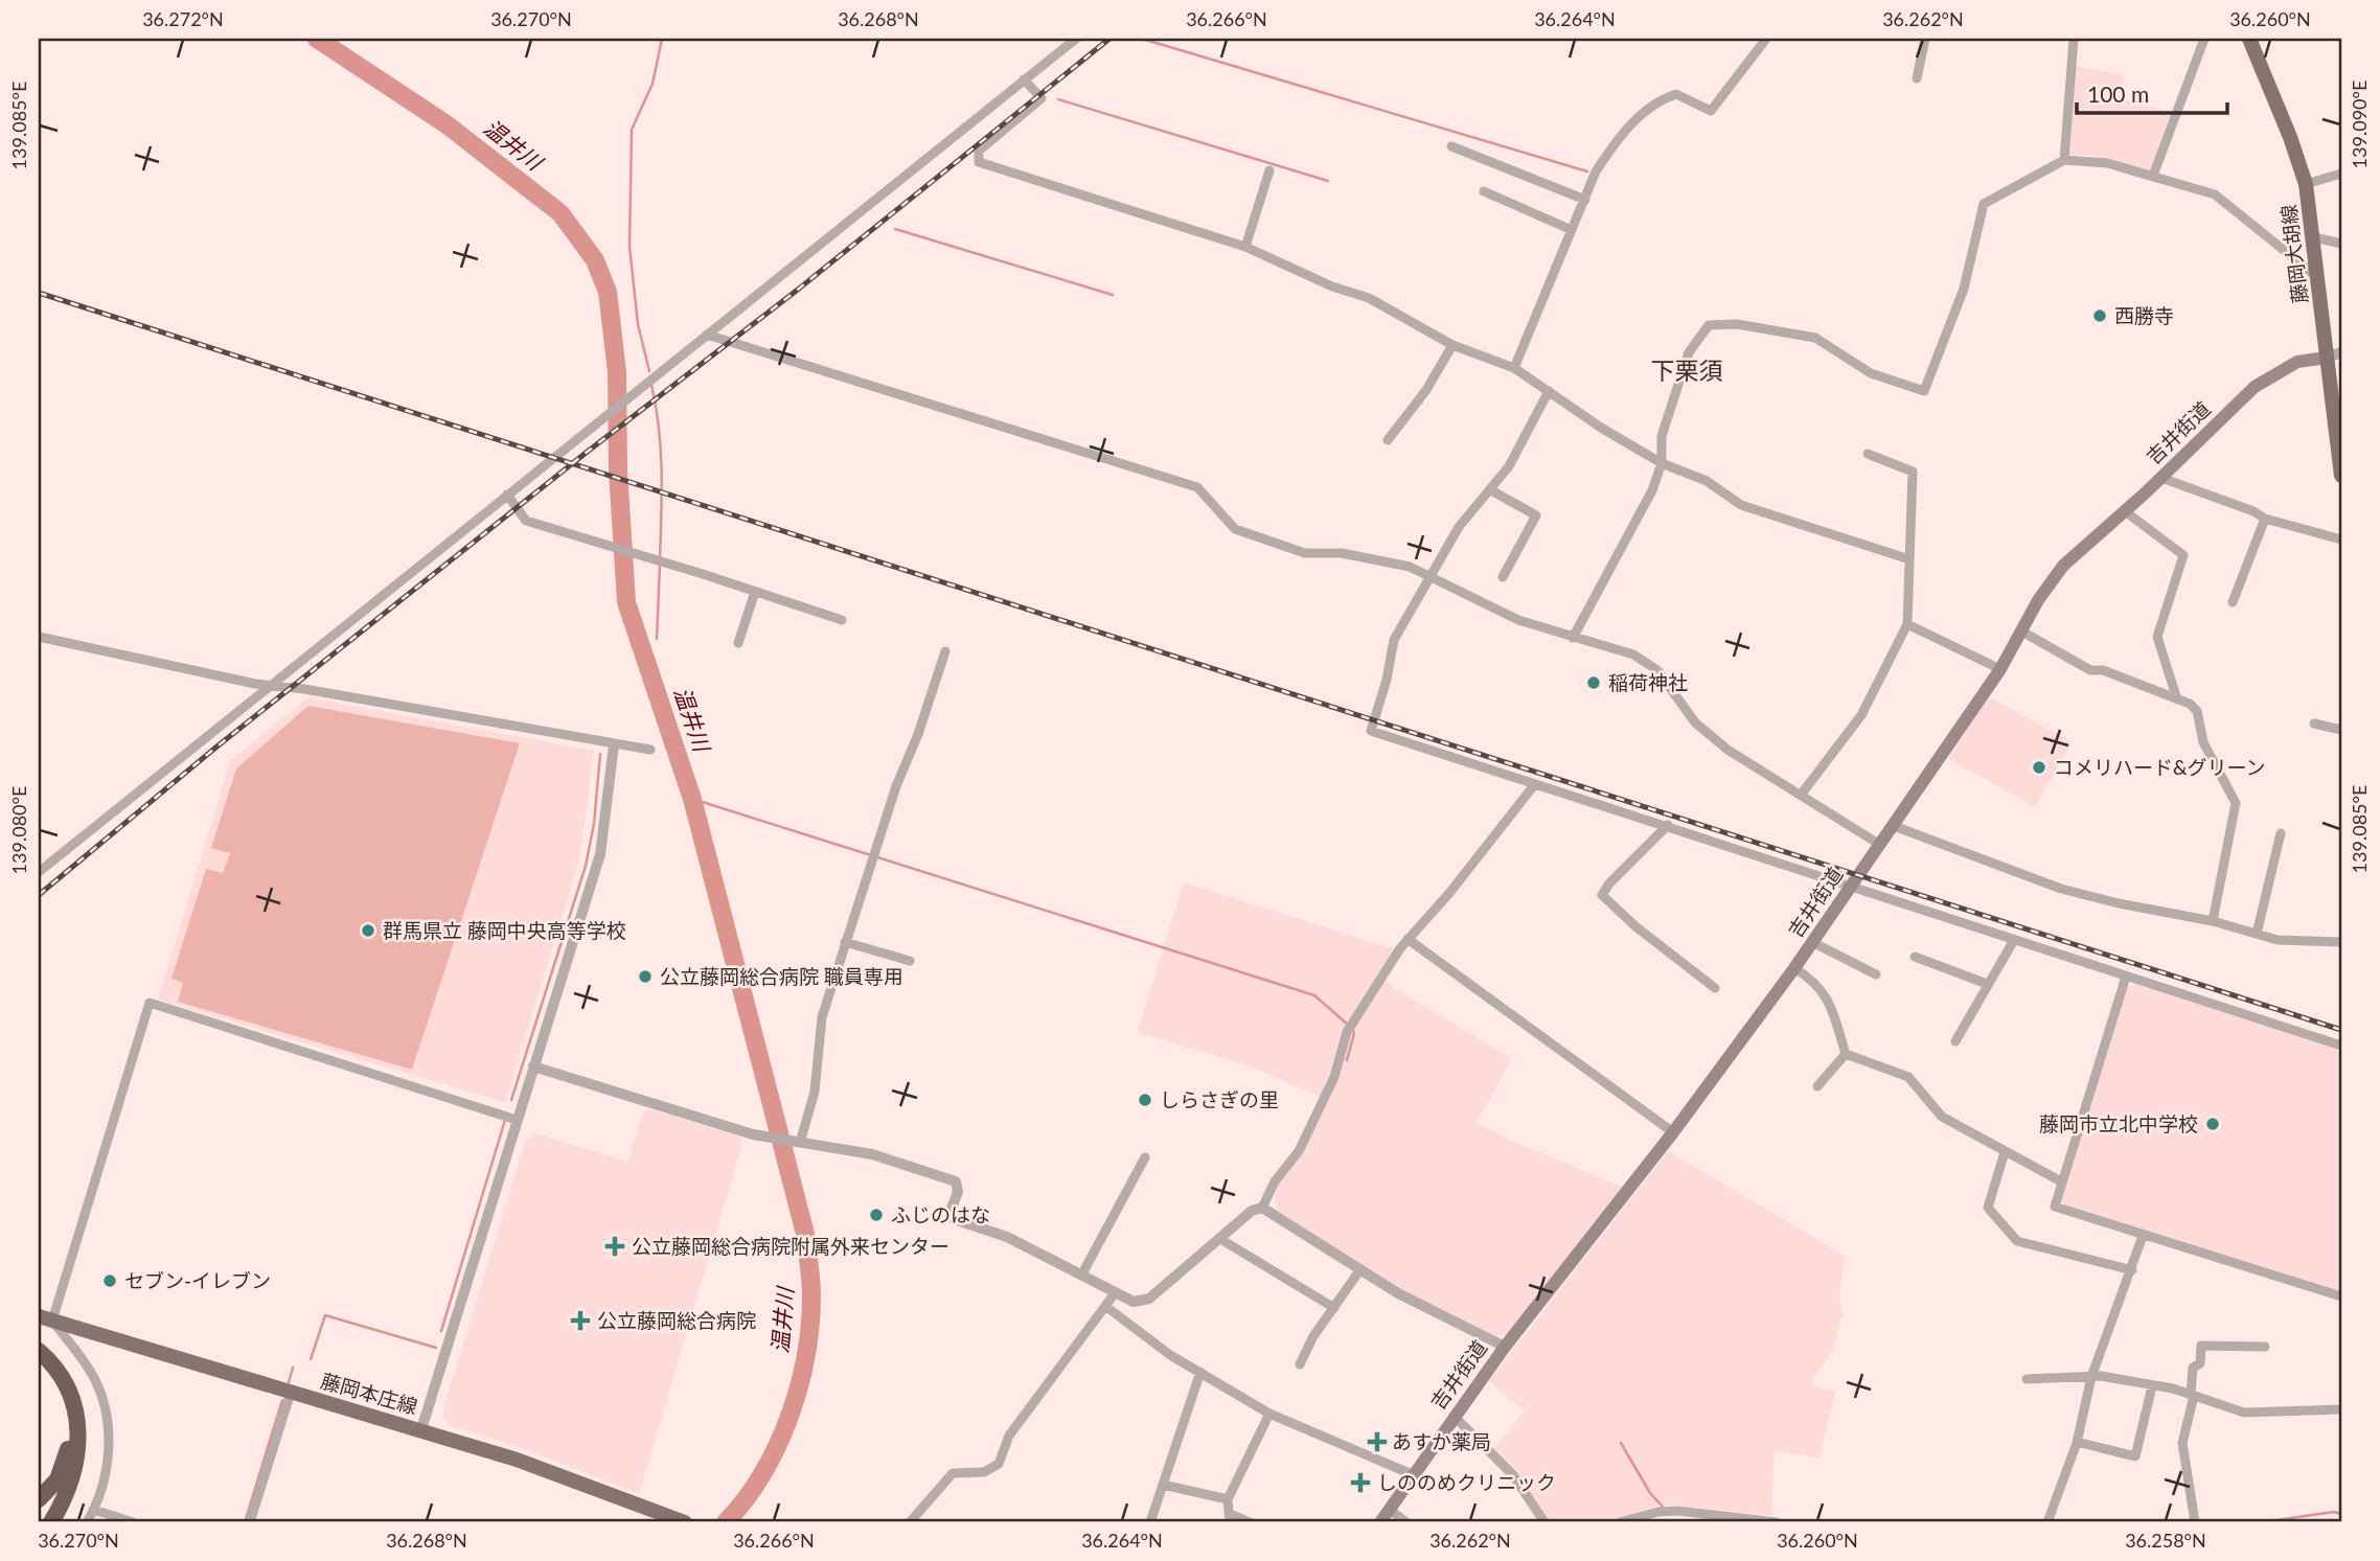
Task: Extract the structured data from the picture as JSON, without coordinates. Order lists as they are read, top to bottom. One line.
{"streets":{"main road":["藤岡大胡線","吉井街道","藤岡本庄線"]},"crossings":[["藤岡大胡線","吉井街道"]],"districts":["下栗須"],"water":["温井川"],"places":{"other":["西勝寺","稲荷神社","コメリハード&グリーン","群馬県立 藤岡中央高等学校","公立藤岡総合病院 職員専用","しらさぎの里","藤岡市立北中学校","ふじのはな","セブン-イレブン"],"health":["公立藤岡総合病院附属外来センター","公立藤岡総合病院","あすか薬局","しののめクリニック"]},"scale_bar":"100 m","coordinates":["36.272°N","36.270°N","36.268°N","36.266°N","36.264°N","36.262°N","36.260°N","139.090°E","139.085°E","139.080°E","36.258°N"]}
